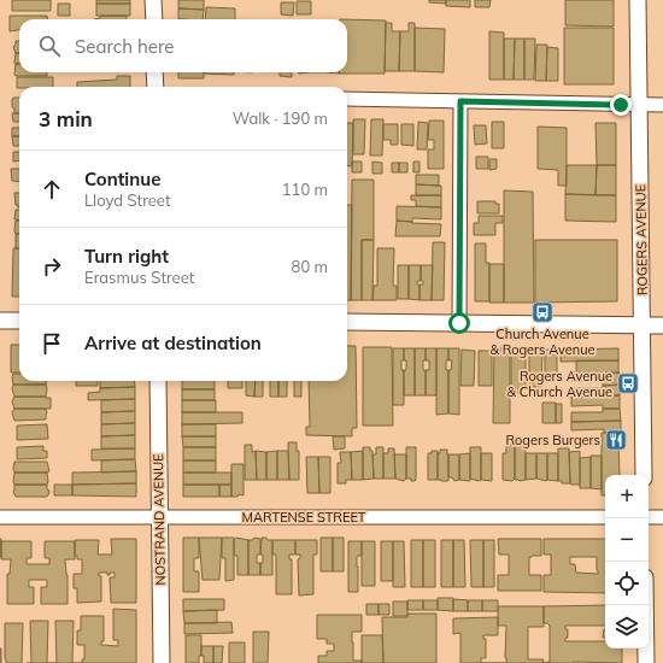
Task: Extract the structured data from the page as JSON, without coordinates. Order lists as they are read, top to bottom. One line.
{"streets":{"main road":["ROGERS AVENUE","NOSTRAND AVENUE"],"street":["MARTENSE STREET"]},"crossings":[["MARTENSE STREET","NOSTRAND AVENUE"]],"places":{"bus stop":["Church Avenue & Rogers Avenue","Rogers Avenue & Church Avenue"],"restaurant":["Rogers Burgers"]},"page":{"search":"Search here","heading":["3 min","Walk · 190 m"],"list":[["Continue","Lloyd Street","110 m"],["Turn right","Erasmus Street","80 m"],"Arrive at destination"],"map_buttons":["+","−"]}}
